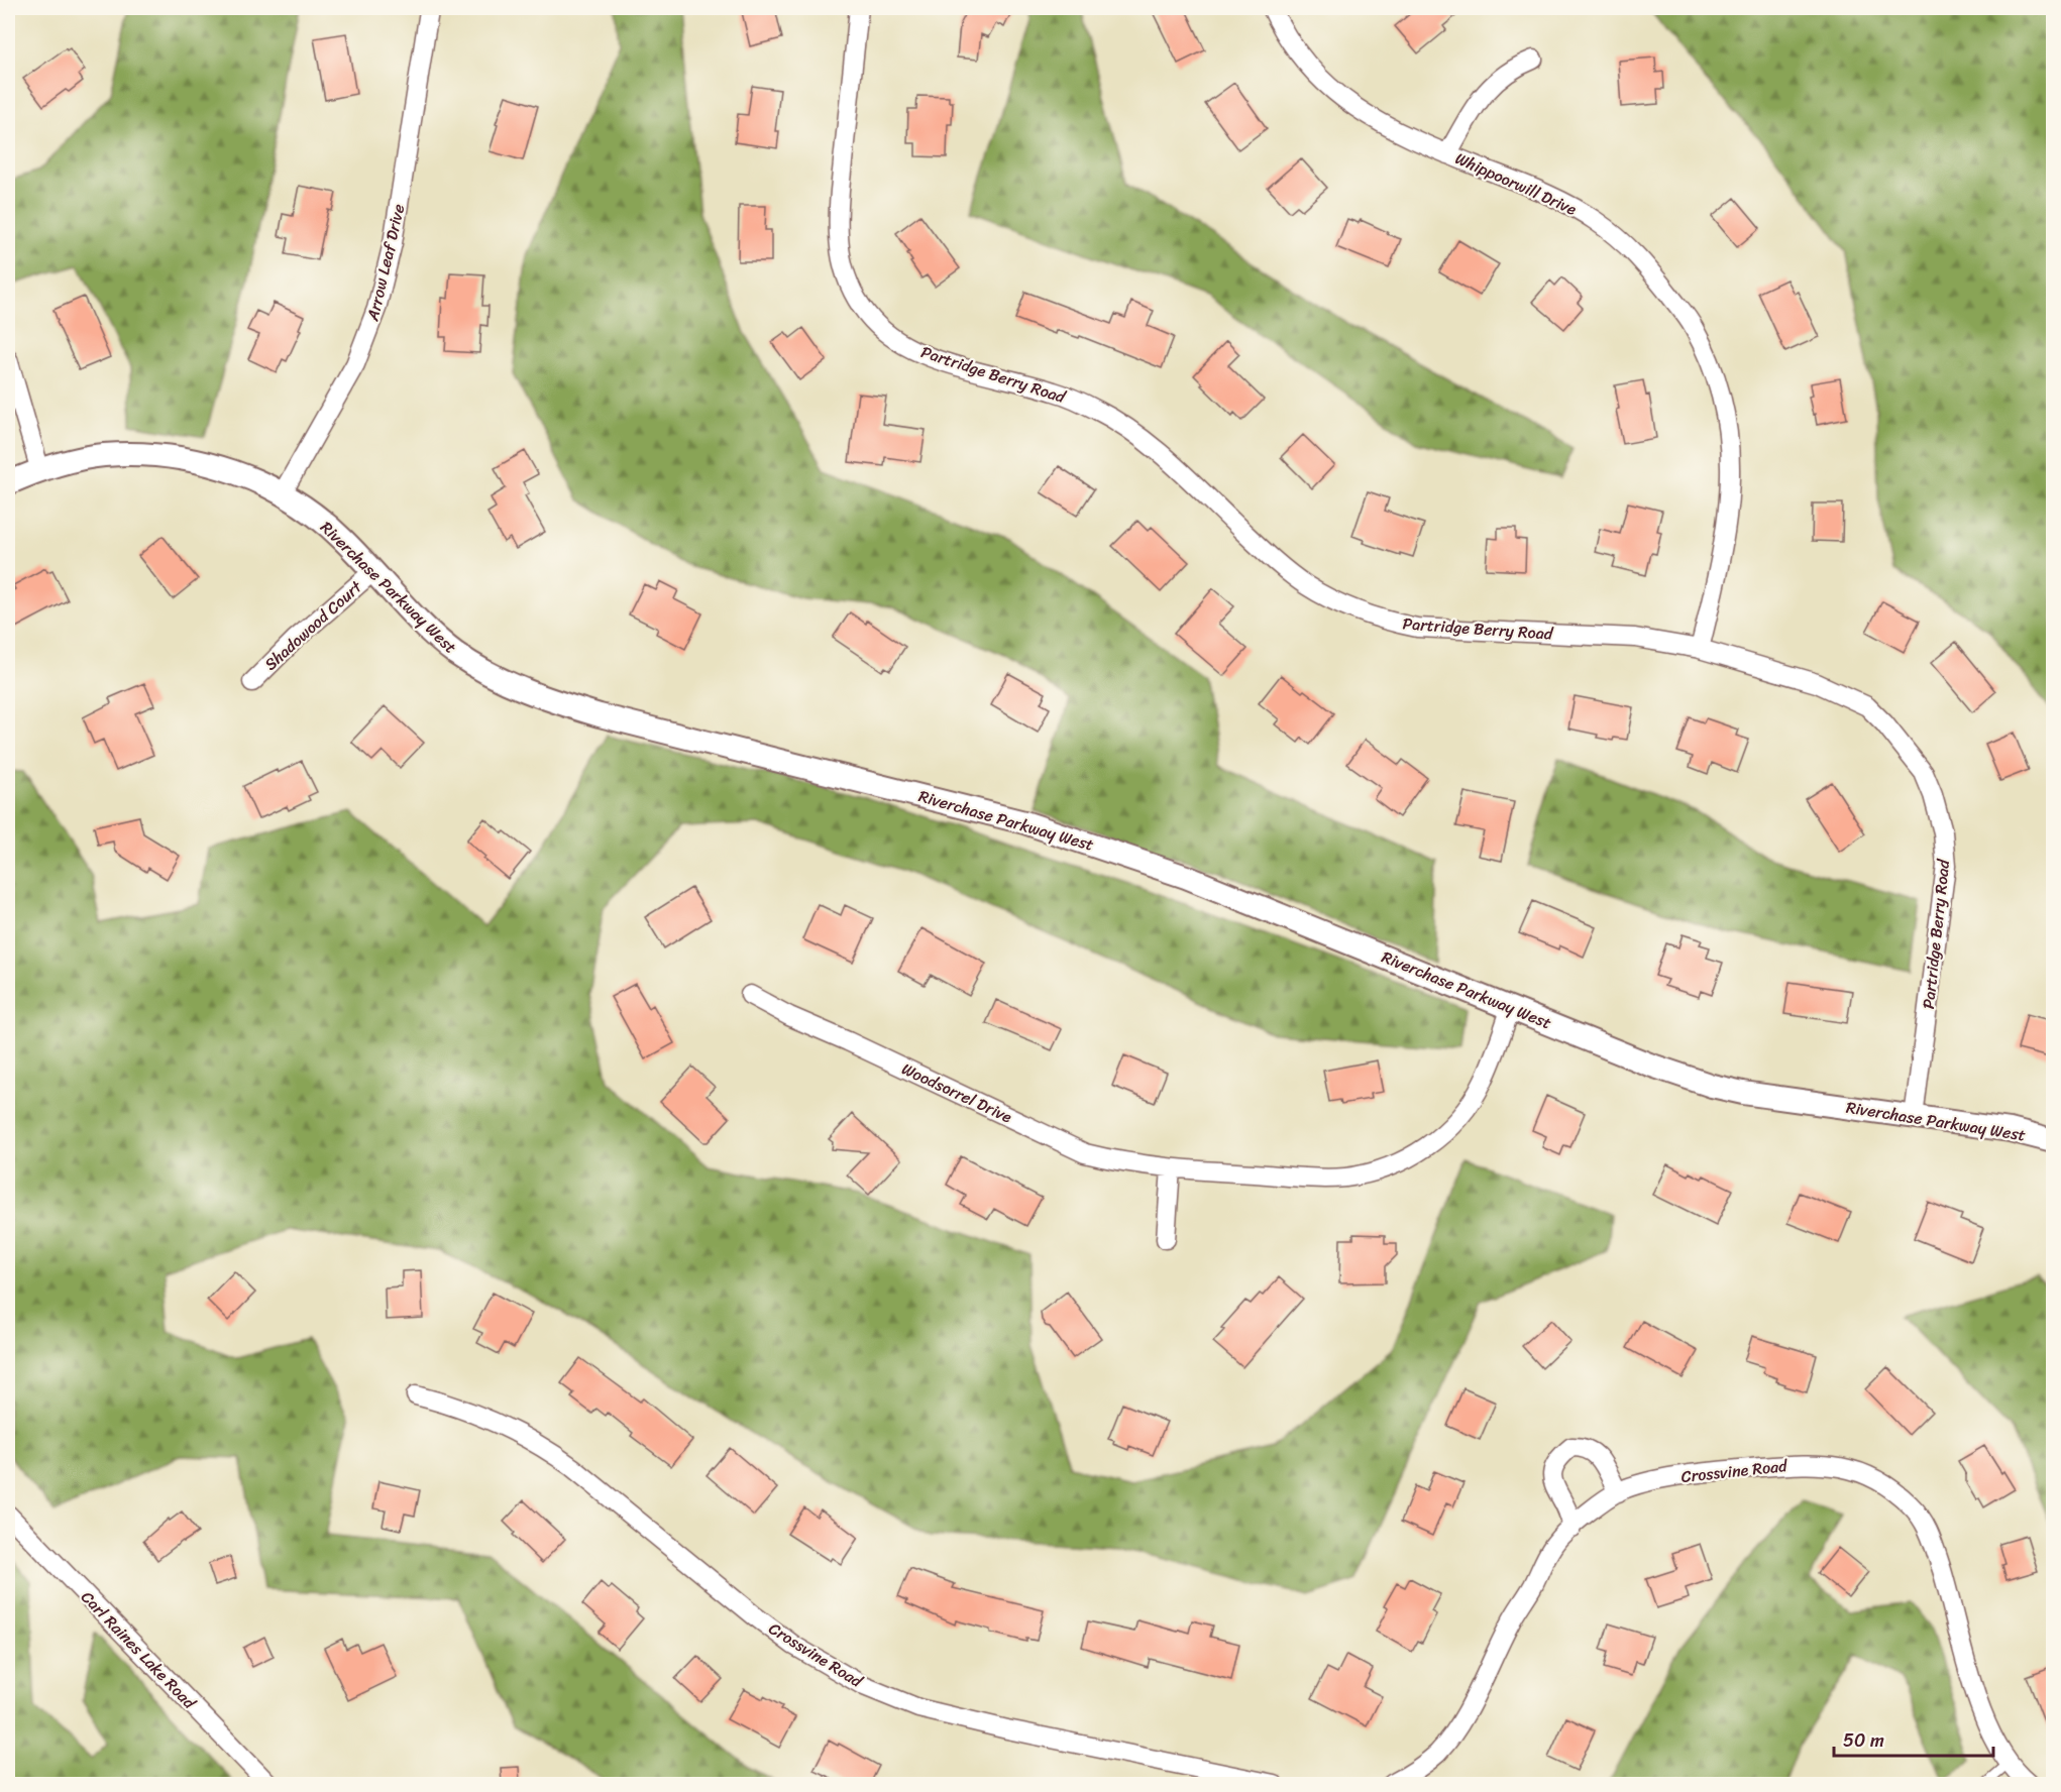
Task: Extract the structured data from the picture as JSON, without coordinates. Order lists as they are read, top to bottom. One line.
{"streets":{"street":["Whippoorwill Drive","Arrow Leaf Drive","Partridge Berry Road","Riverchase Parkway West","Shadowood Court","Woodsorrel Drive","Crossvine Road","Carl Raines Lake Road"]},"crossings":[["Whippoorwill Drive","Partridge Berry Road"],["Arrow Leaf Drive","Riverchase Parkway West"],["Partridge Berry Road","Riverchase Parkway West"],["Riverchase Parkway West","Shadowood Court"],["Riverchase Parkway West","Woodsorrel Drive"]],"scale_bar":"50 m"}
